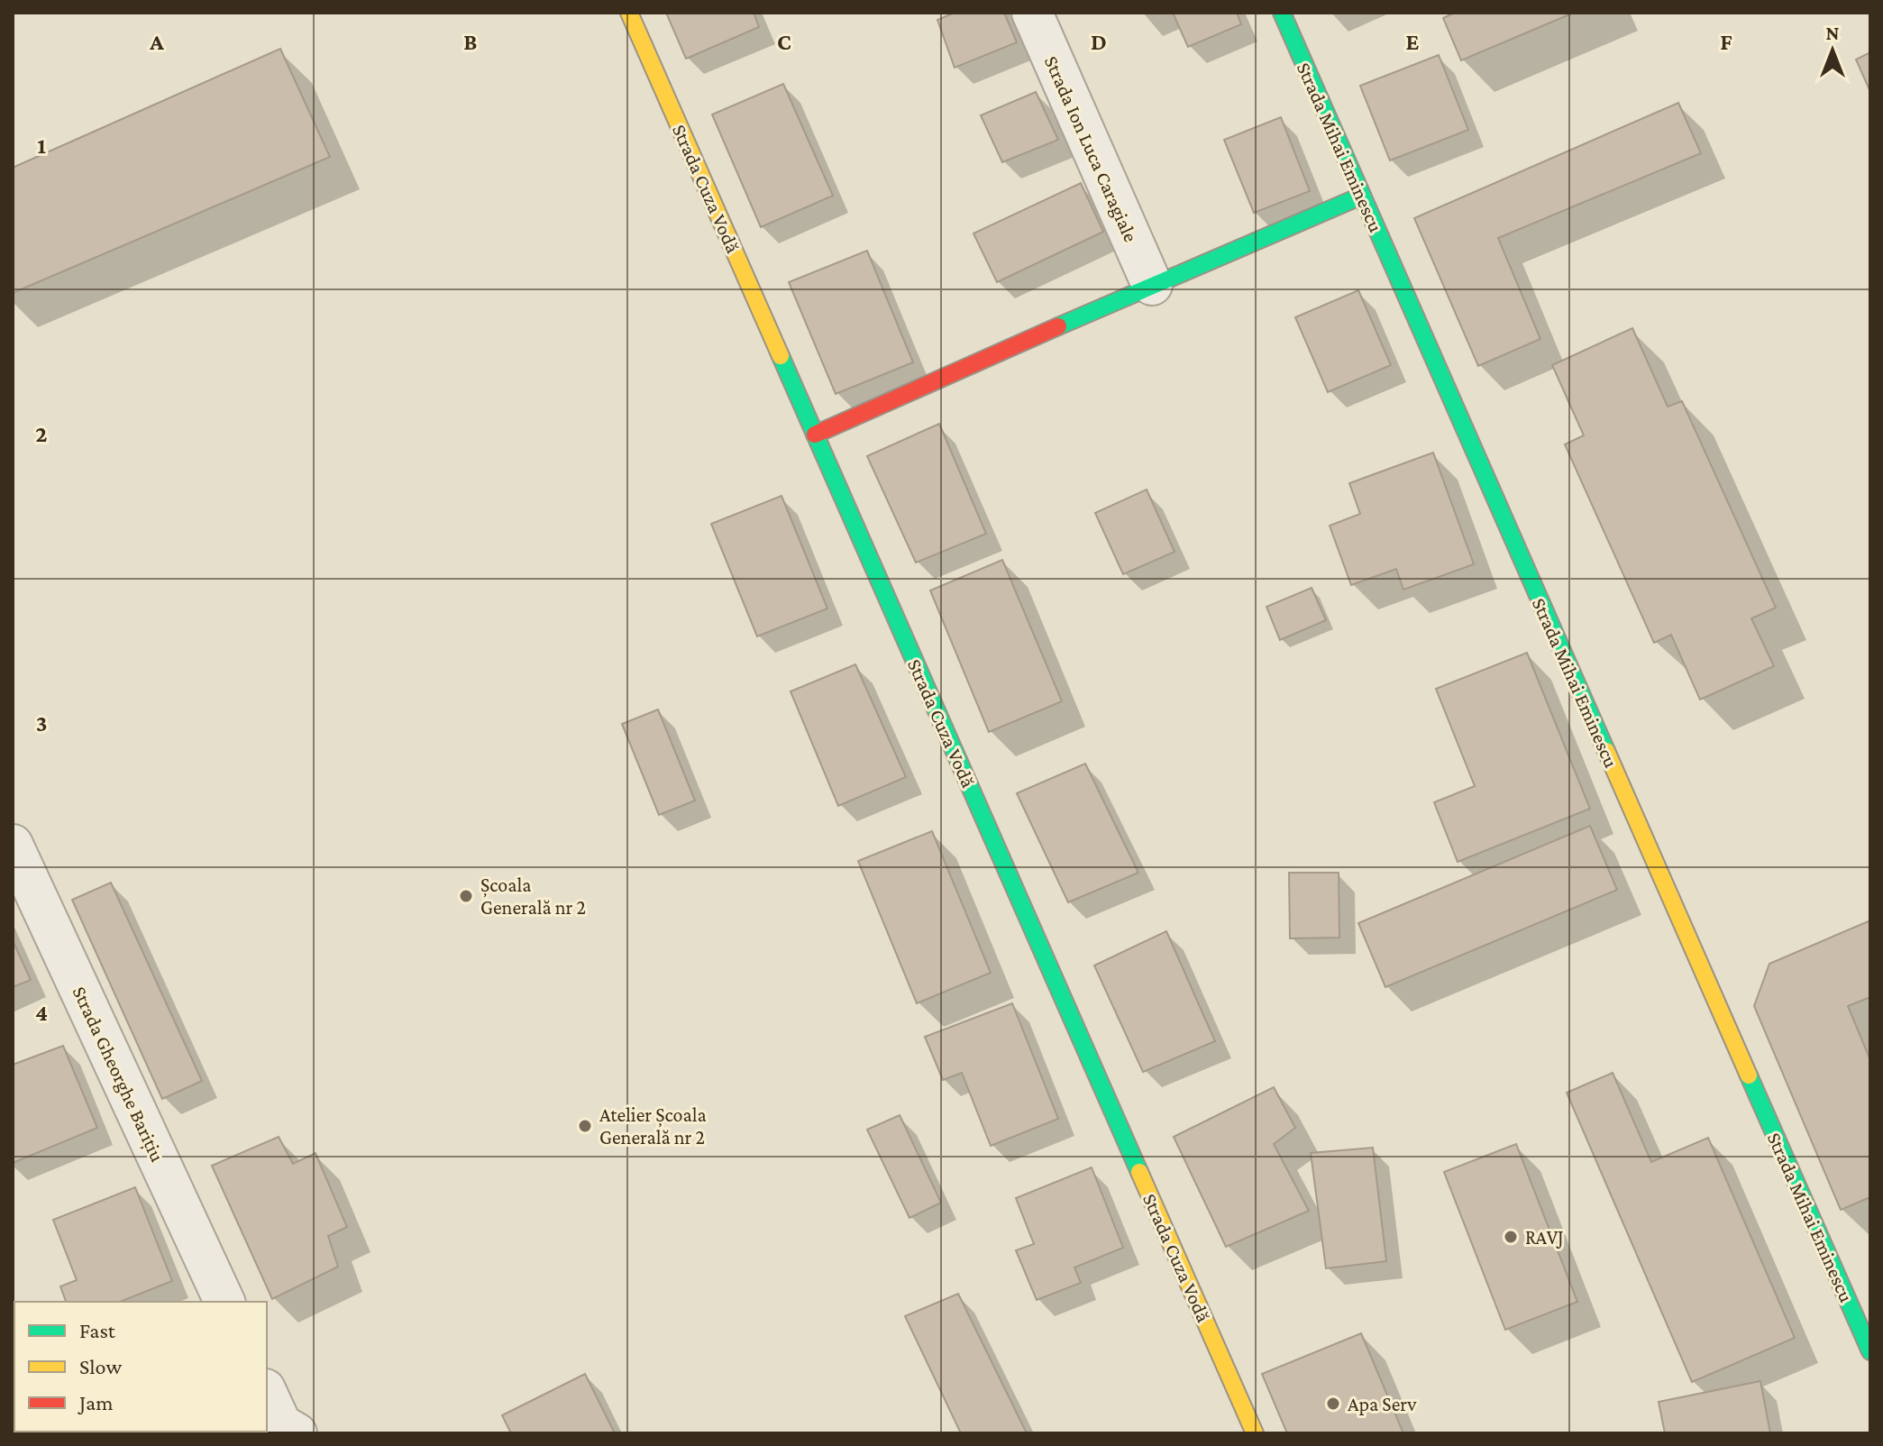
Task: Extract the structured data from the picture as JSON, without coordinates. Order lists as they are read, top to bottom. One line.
{"streets":{"street":["Strada Mihai Eminescu","Strada Ion Luca Caragiale","Strada Cuza Vodă","Strada Gheorghe Barițiu"]},"places":["Școala Generală nr 2","Atelier Școala Generală nr 2","RAVJ","Apa Serv"],"legend":["Fast","Slow","Jam"],"north":"top","grid":{"columns":["A","B","C","D","E","F"],"rows":["1","2","3","4"]}}
